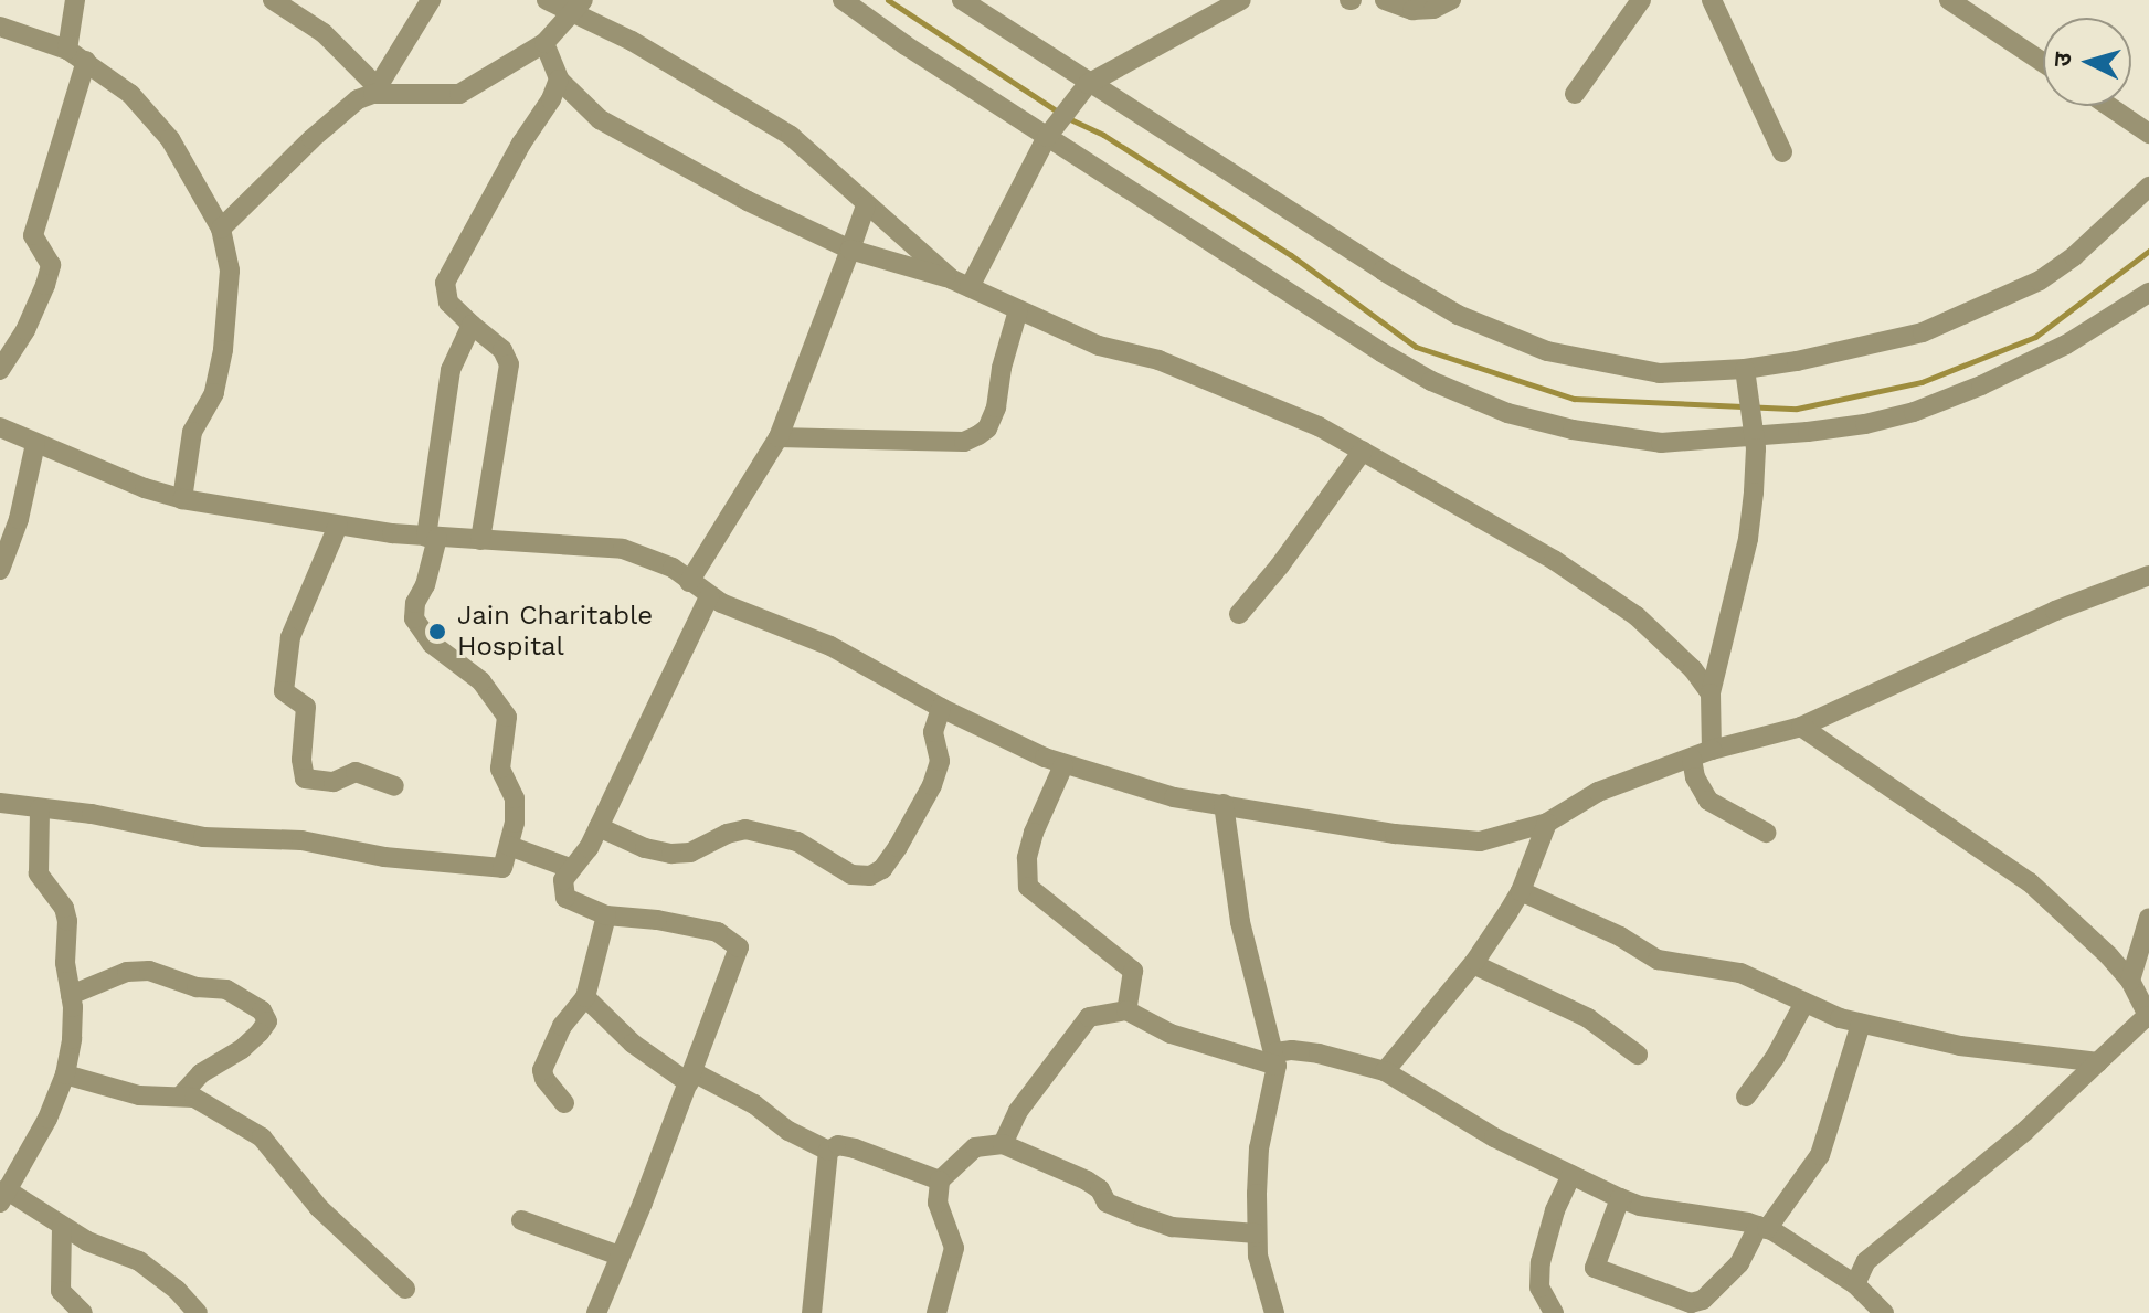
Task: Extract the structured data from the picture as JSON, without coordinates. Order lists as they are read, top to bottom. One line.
{"places":["Jain Charitable Hospital"],"north":"left"}
